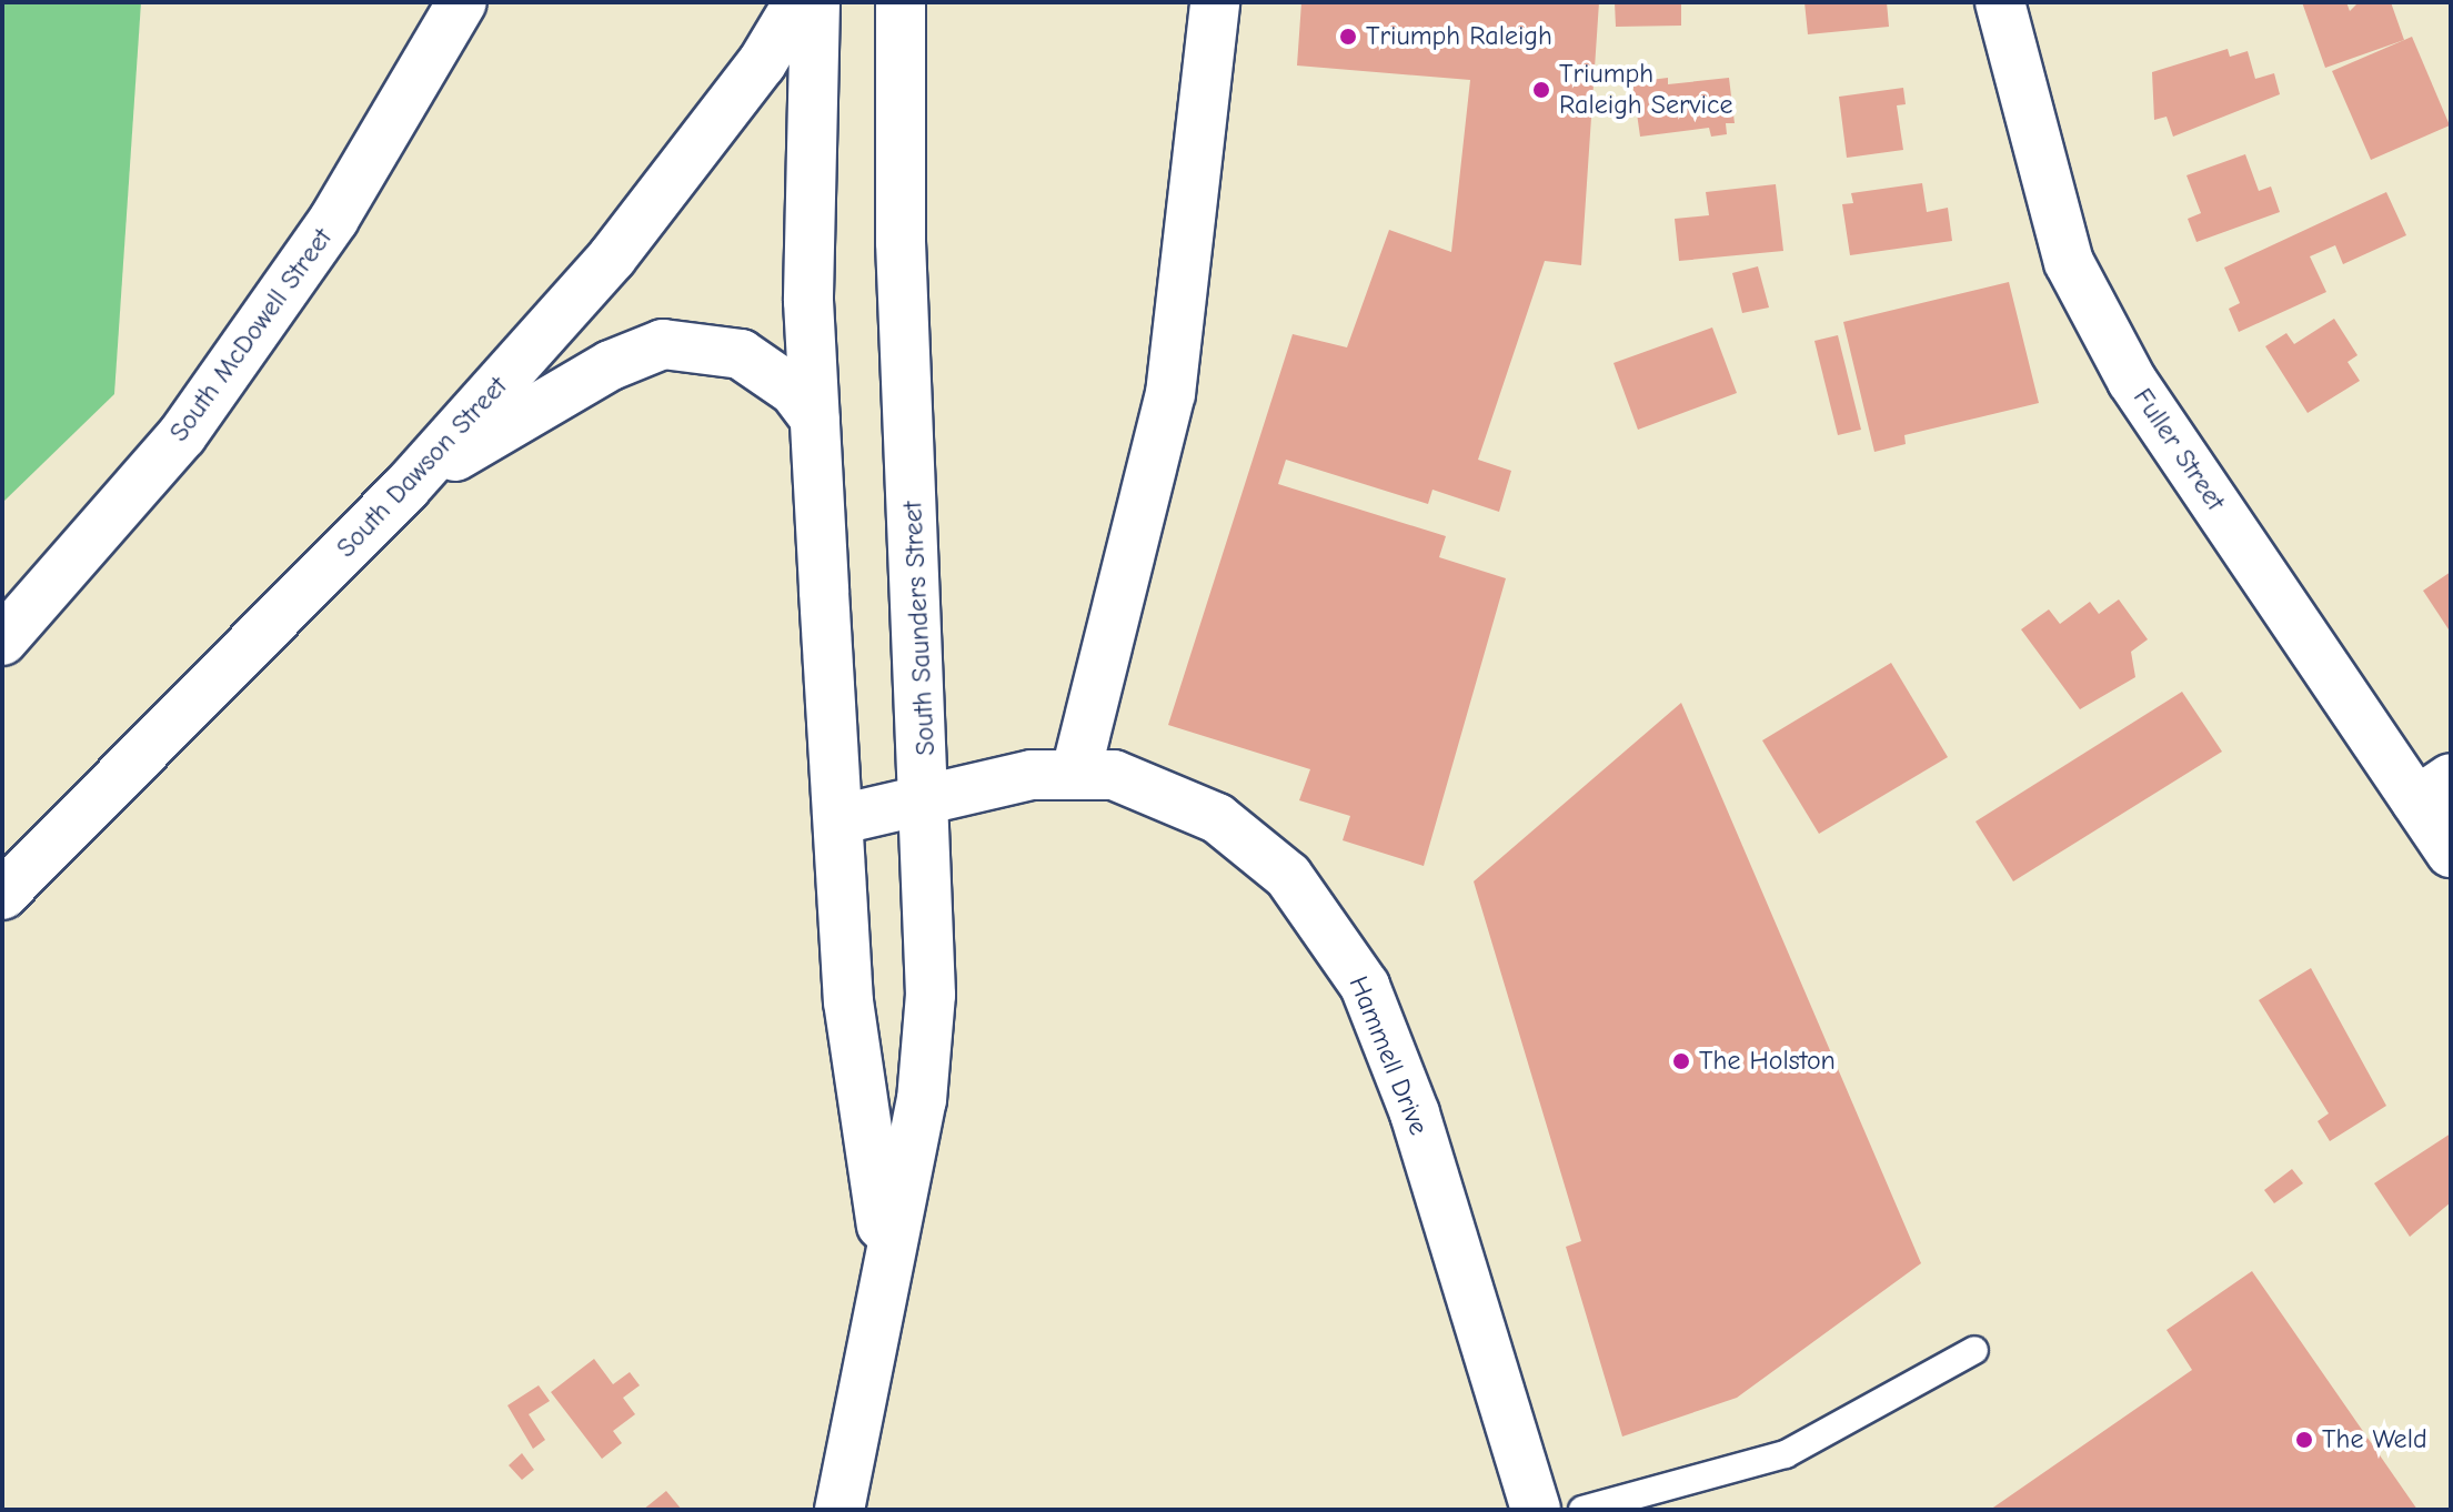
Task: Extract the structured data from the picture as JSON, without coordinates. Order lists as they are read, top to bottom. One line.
{"streets":{"main road":["South McDowell Street","Fuller Street","South Dawson Street","South Saunders Street","Hammell Drive"]},"crossings":[["South Saunders Street","Hammell Drive"]],"places":["Triumph Raleigh","Triumph Raleigh Service","The Holston","The Weld"]}
